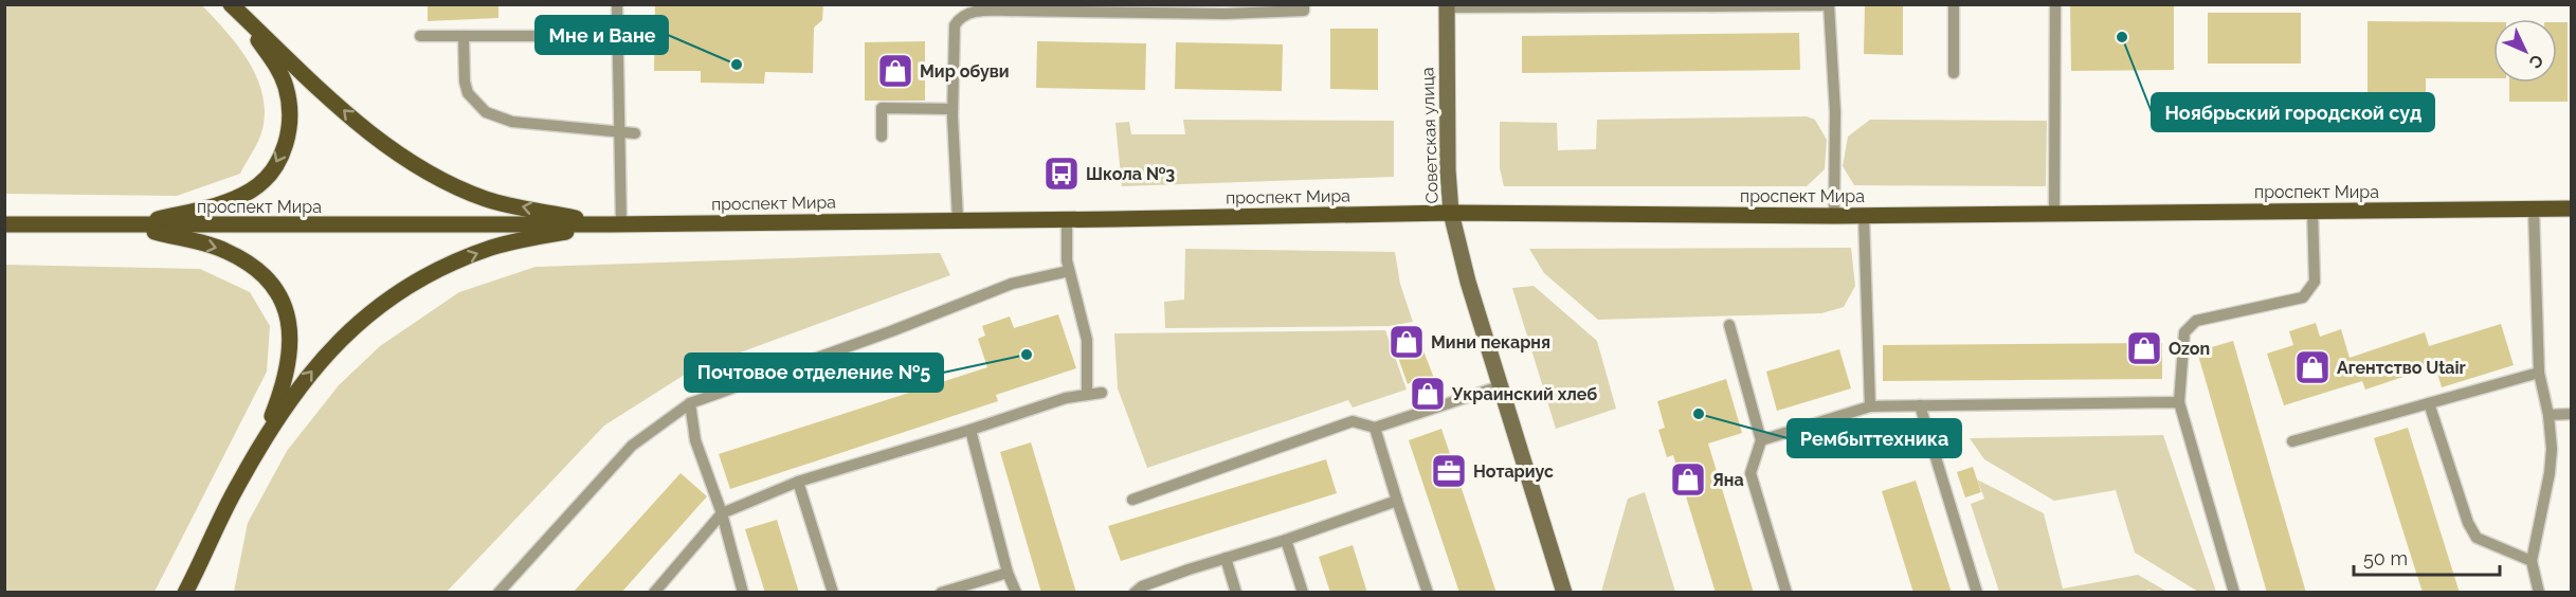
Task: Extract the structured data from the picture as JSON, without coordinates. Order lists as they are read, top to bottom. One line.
{"streets":{"main road":["Советская улица","проспект Мира"]},"crossings":[["Советская улица","проспект Мира"]],"places":{"other":["Ноябрьский городской суд","Мне и Ване","Почтовое отделение №5","Рембыттехника"],"shop":["Мир обуви","Мини пекарня","Ozon","Агентство Utair","Украинский хлеб","Яна"],"bus stop":["Школа №3"],"office":["Нотариус"]},"scale_bar":"50 m","north":"bottom right"}
